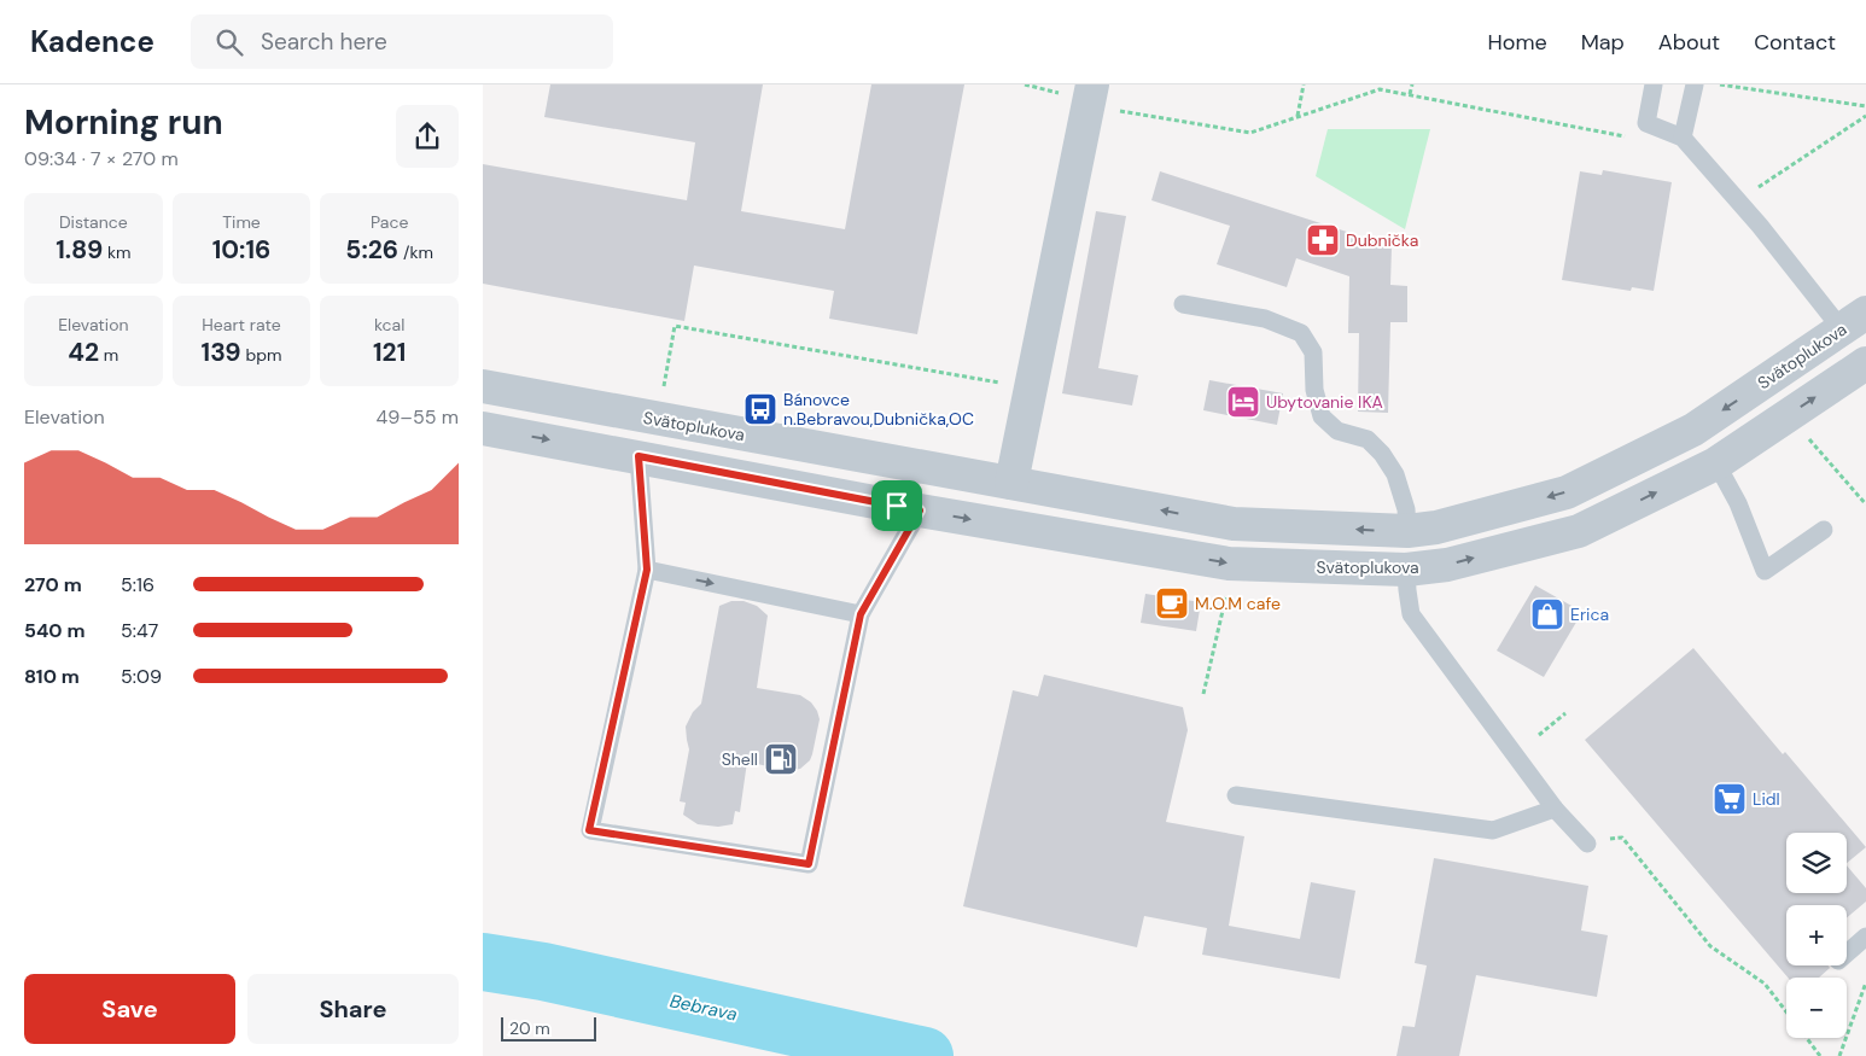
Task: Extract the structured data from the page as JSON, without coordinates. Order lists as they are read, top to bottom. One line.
{"streets":{"street":["Svätoplukova"]},"water":["Bebrava"],"places":{"pharmacy":["Dubnička"],"hotel":["Ubytovanie IKA"],"bus stop":["Bánovce n.Bebravou,Dubnička,OC"],"cafe":["M.O.M cafe"],"shop":["Erica"],"fuel station":["Shell"],"supermarket":["Lidl"]},"scale_bar":"20 m","page":{"header":"Kadence","search":"Search here","nav":["Home","Map","About","Contact"],"heading":["Morning run","09:34 · 7 × 270 m"],"stats":[["Distance","1.89 km"],["Time","10:16"],["Pace","5:26 /km"],["Elevation","42 m"],["Heart rate","139 bpm"],["kcal","121"]],"chart":["Elevation","49–55 m"],"list":[{"name":"270 m","note":"5:16"},{"name":"540 m","note":"5:47"},{"name":"810 m","note":"5:09"}],"map_buttons":["+","−"],"buttons":["Save","Share"],"scale":"20 m"}}
